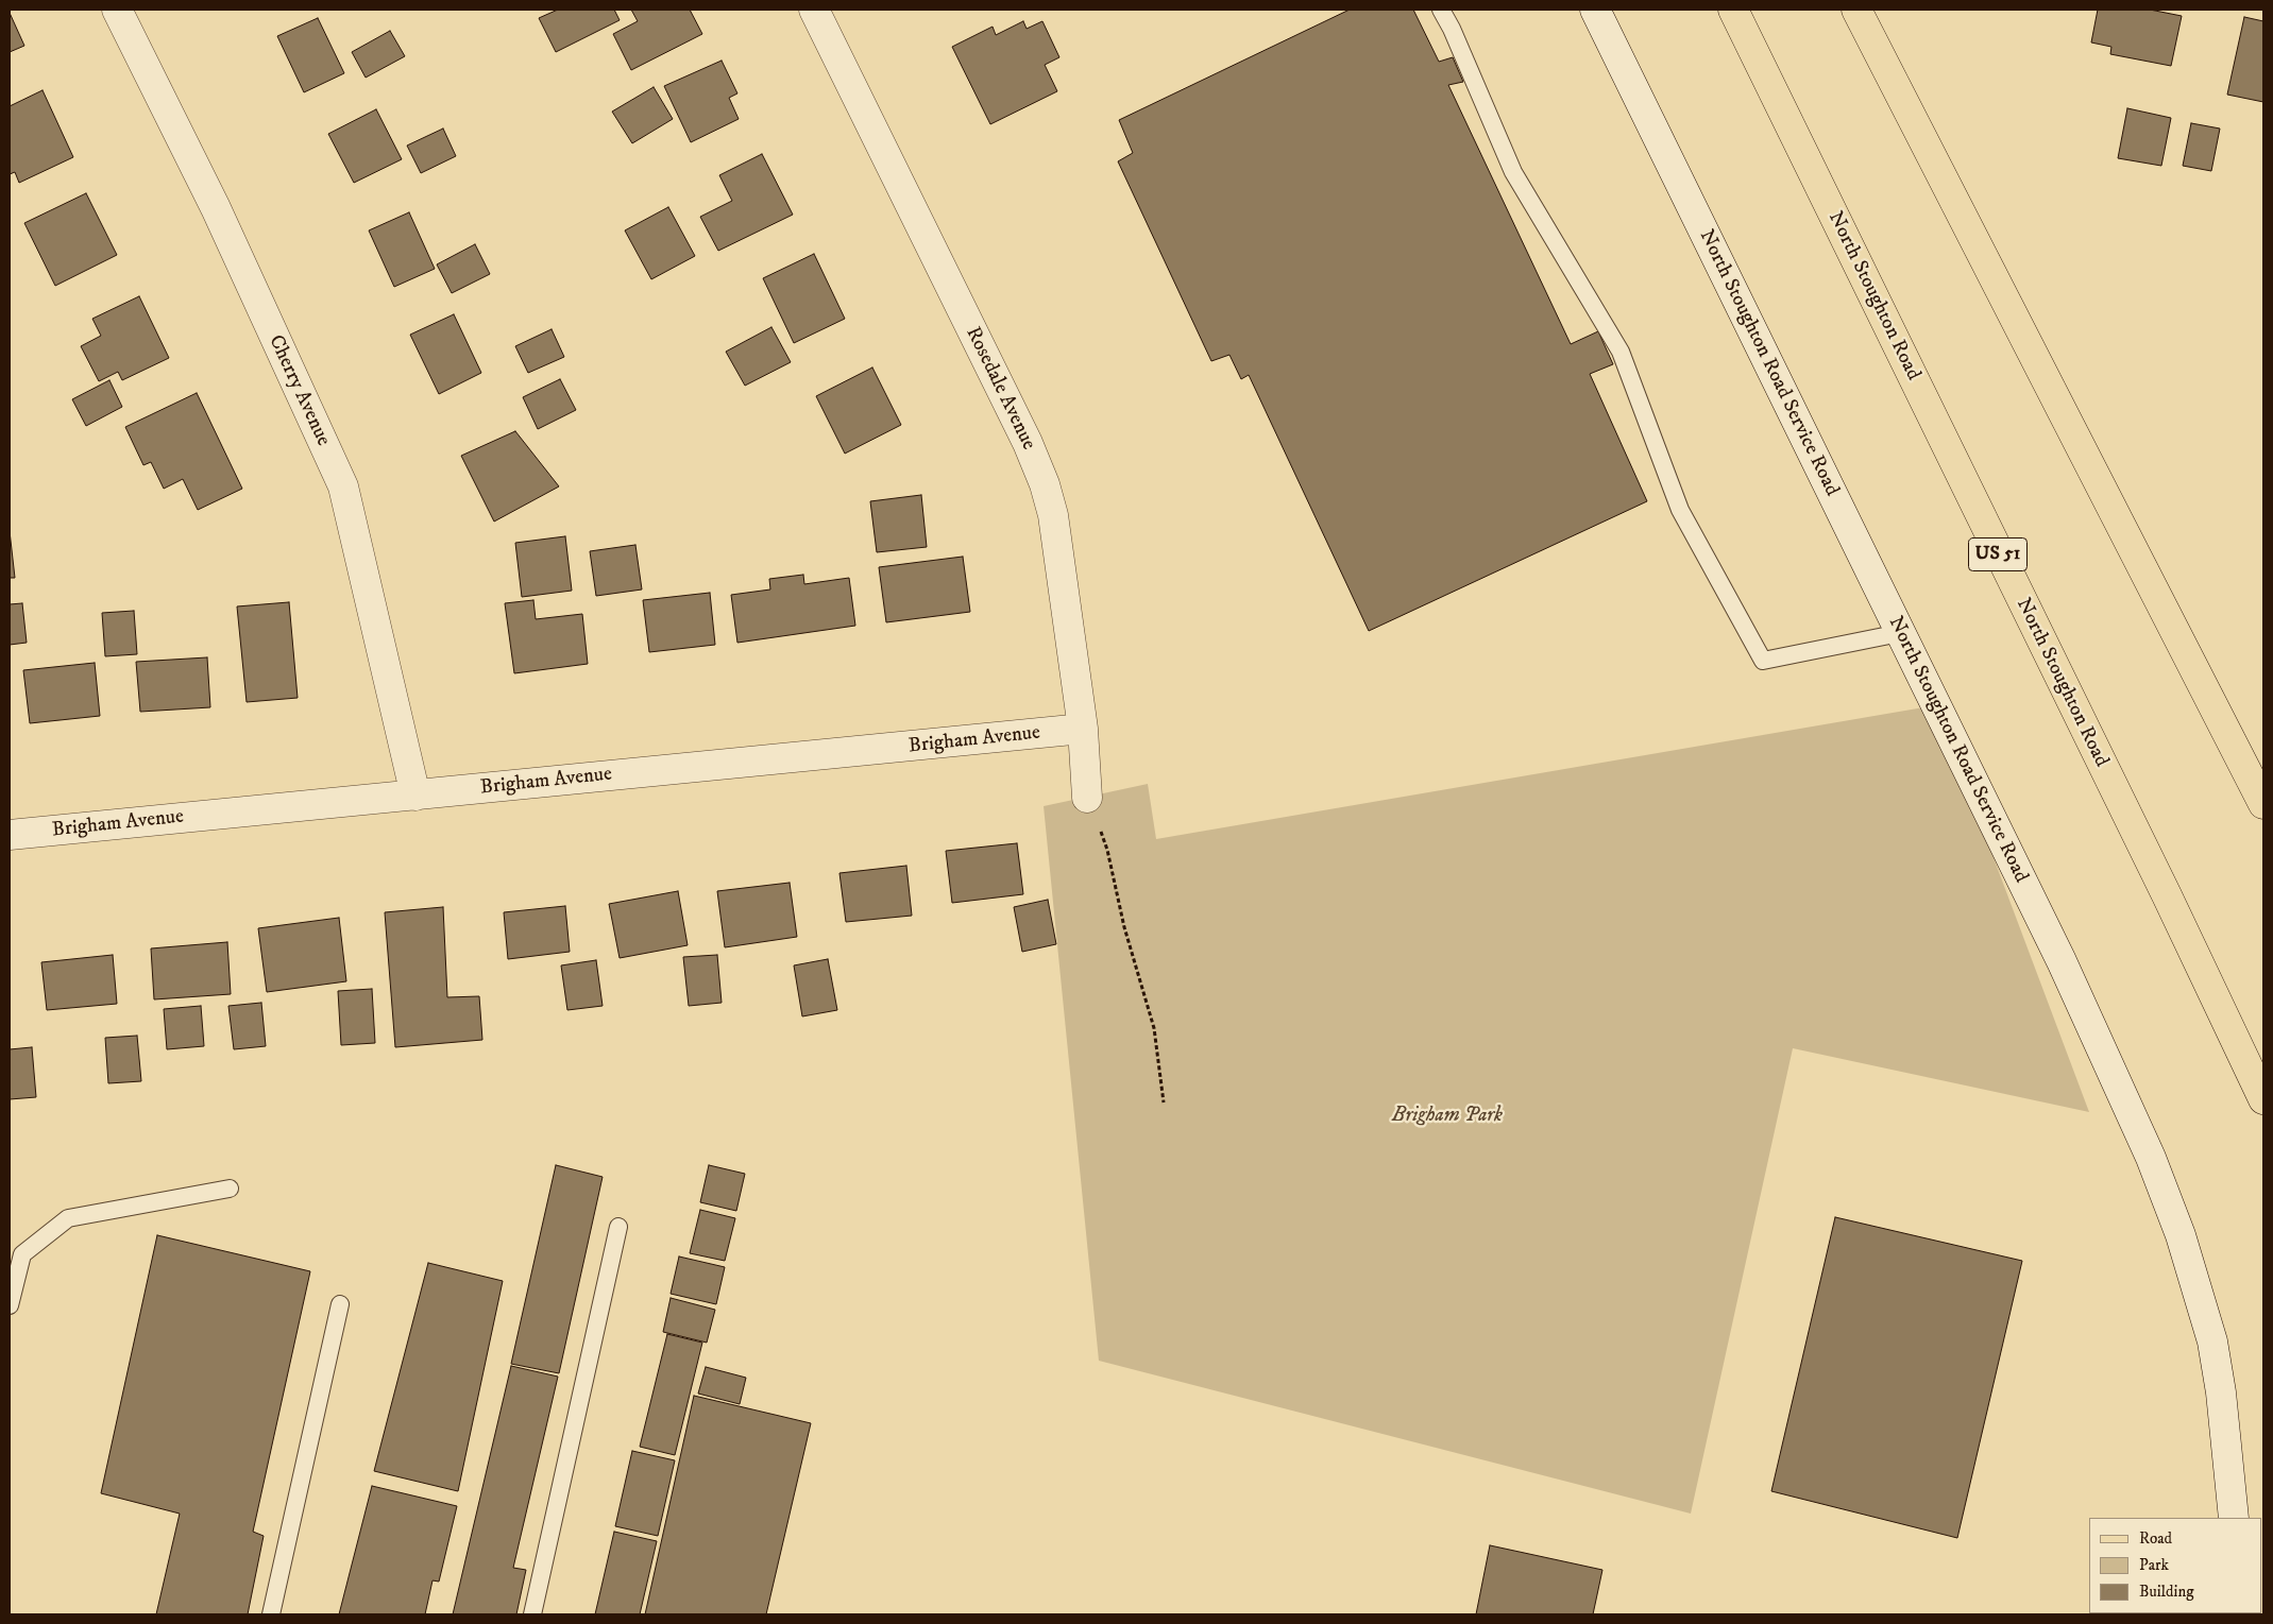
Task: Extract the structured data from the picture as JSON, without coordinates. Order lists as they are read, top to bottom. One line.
{"streets":{"main road":["North Stoughton Road","US 51"],"street":["North Stoughton Road Service Road","Rosedale Avenue","Cherry Avenue","Brigham Avenue"]},"crossings":[["Rosedale Avenue","Brigham Avenue"],["Cherry Avenue","Brigham Avenue"]],"parks":["Brigham Park"],"legend":["Road","Park","Building"]}
